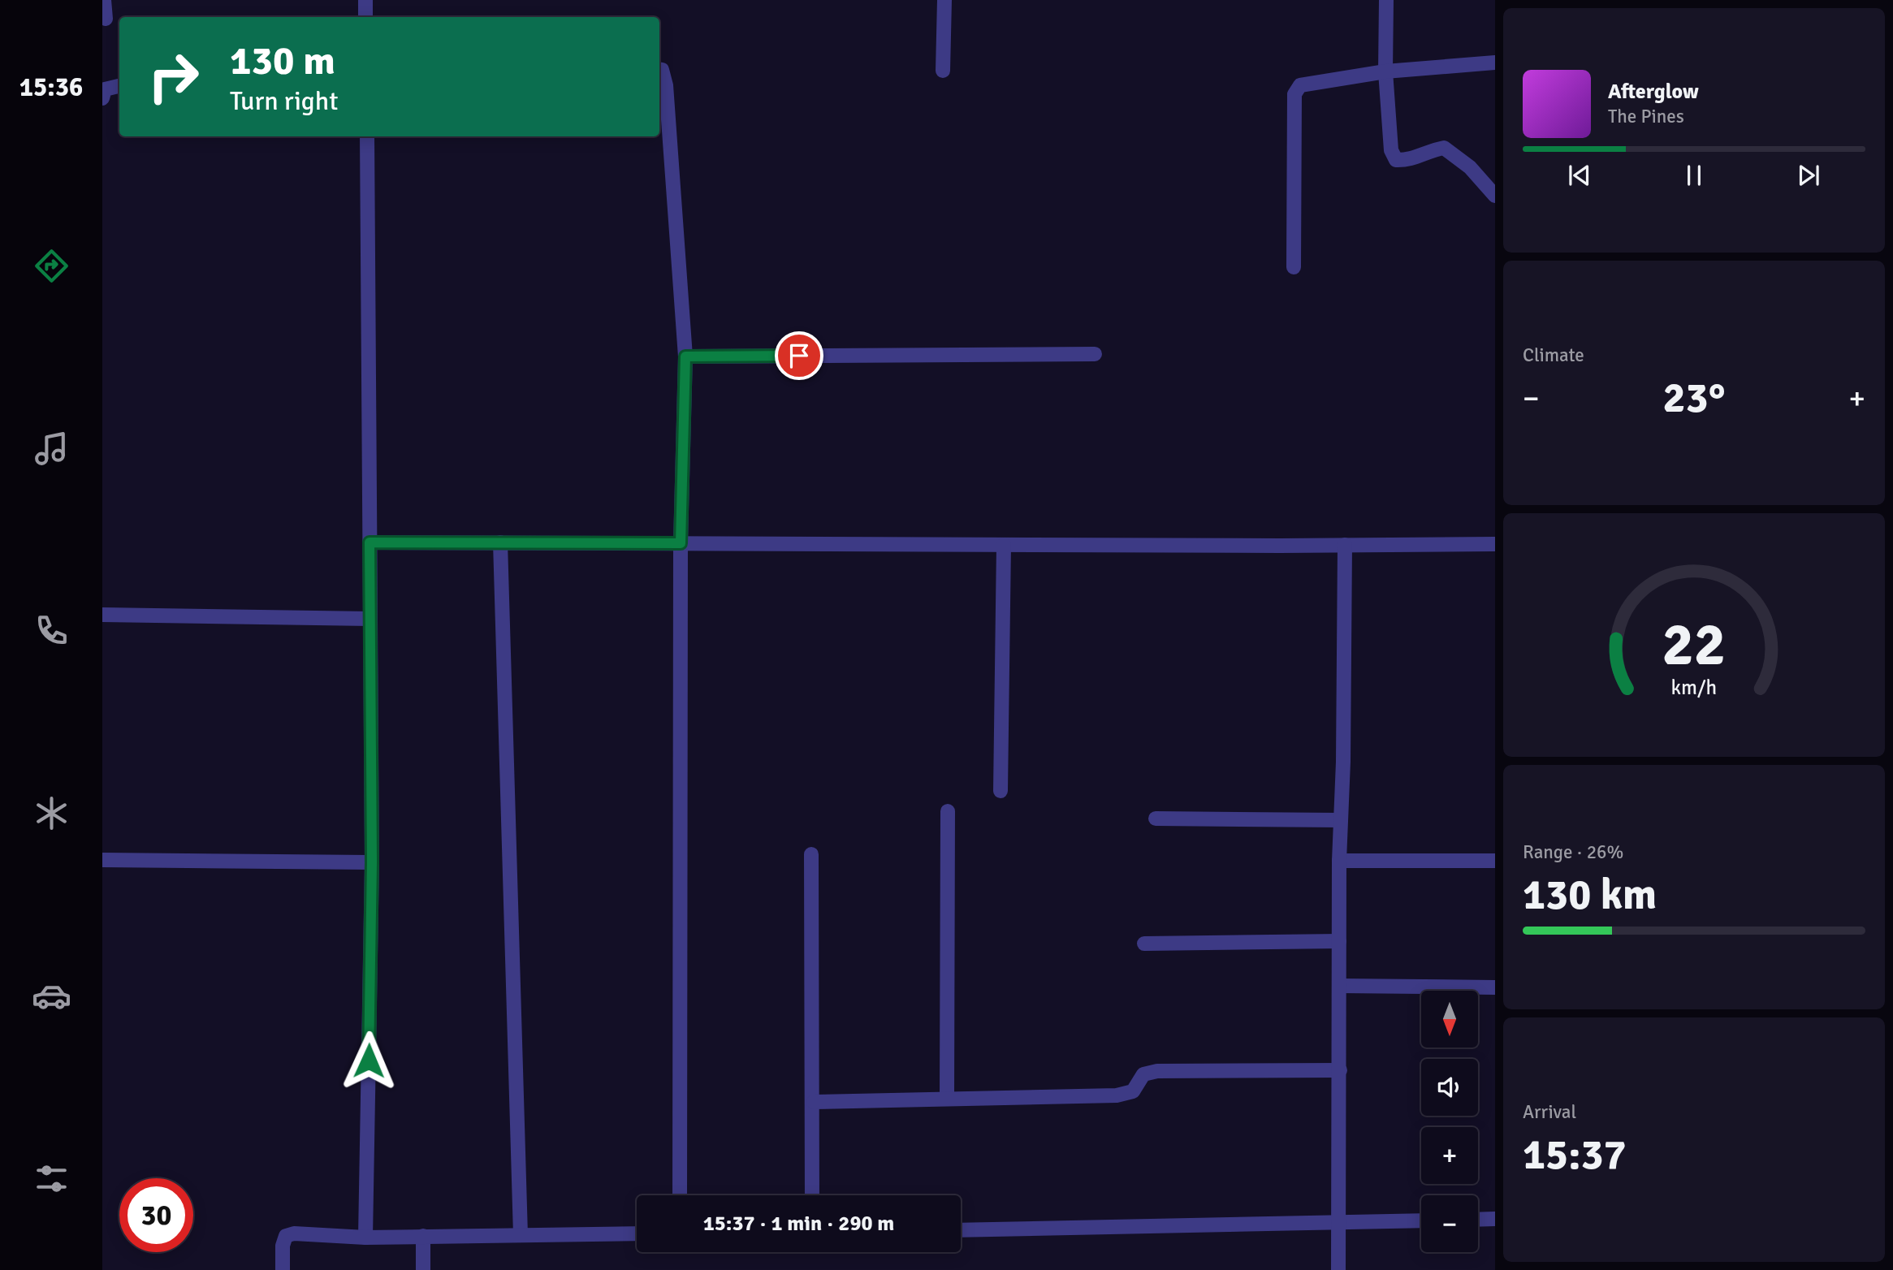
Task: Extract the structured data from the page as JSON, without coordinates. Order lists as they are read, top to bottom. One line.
{"north":"bottom","page":{"tabs":"15:36","turn":["130 m","Turn right"],"song":["Afterglow","The Pines"],"tile":["Climate",["Range · 26%","130 km"],["Arrival","15:37"]],"heat":["−","23°","+"],"map_buttons":["+","−"],"limit":"30","trip":"15:37 · 1 min · 290 m","gauge":["22","km/h"]}}
